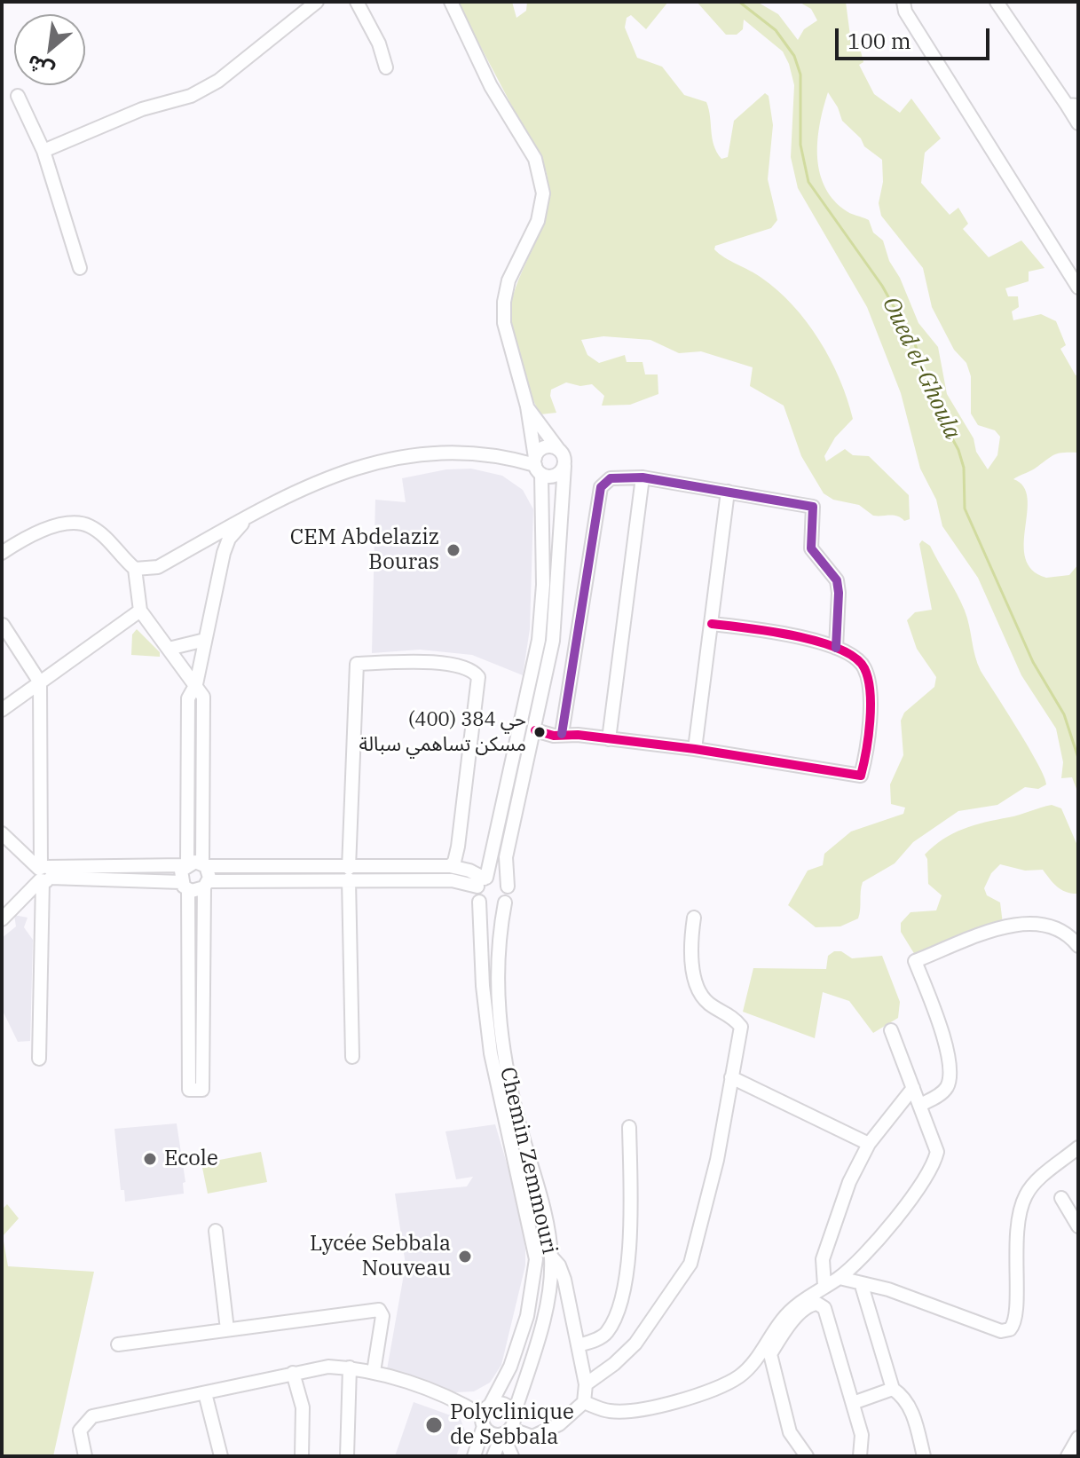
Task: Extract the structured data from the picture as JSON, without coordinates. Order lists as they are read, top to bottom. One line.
{"streets":{"street":["Chemin Zemmouri"]},"water":["Oued el-Ghoula"],"places":["CEM Abdelaziz Bouras","حي 384 (400) مسكن تساهمي سبالة","Ecole","Lycée Sebbala Nouveau","Polyclinique de Sebbala"],"scale_bar":"100 m","north":"bottom left"}
